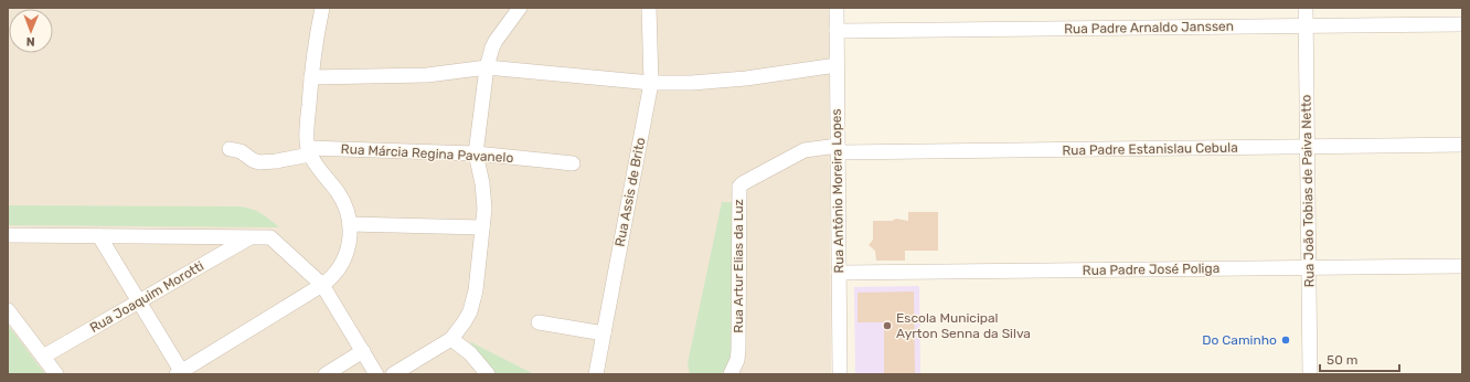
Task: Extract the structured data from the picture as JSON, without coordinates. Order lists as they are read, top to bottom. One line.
{"streets":{"street":["Rua Padre Arnaldo Janssen","Rua Padre Estanislau Cebula","Rua Márcia Regina Pavanelo","Rua Antônio Moreira Lopes","Rua João Tobias de Paiva Netto","Rua Assis de Brito","Rua Artur Elias da Luz","Rua Padre José Poliga","Rua Joaquim Morotti"]},"crossings":[["Rua Padre Arnaldo Janssen","Rua Antônio Moreira Lopes"],["Rua Padre Arnaldo Janssen","Rua João Tobias de Paiva Netto"],["Rua Padre Estanislau Cebula","Rua Antônio Moreira Lopes"],["Rua Padre Estanislau Cebula","Rua João Tobias de Paiva Netto"],["Rua Padre Estanislau Cebula","Rua Artur Elias da Luz"],["Rua Antônio Moreira Lopes","Rua Artur Elias da Luz"],["Rua Antônio Moreira Lopes","Rua Padre José Poliga"],["Rua João Tobias de Paiva Netto","Rua Padre José Poliga"]],"places":["Escola Municipal Ayrton Senna da Silva","Do Caminho"],"scale_bar":"50 m","north":"bottom"}
